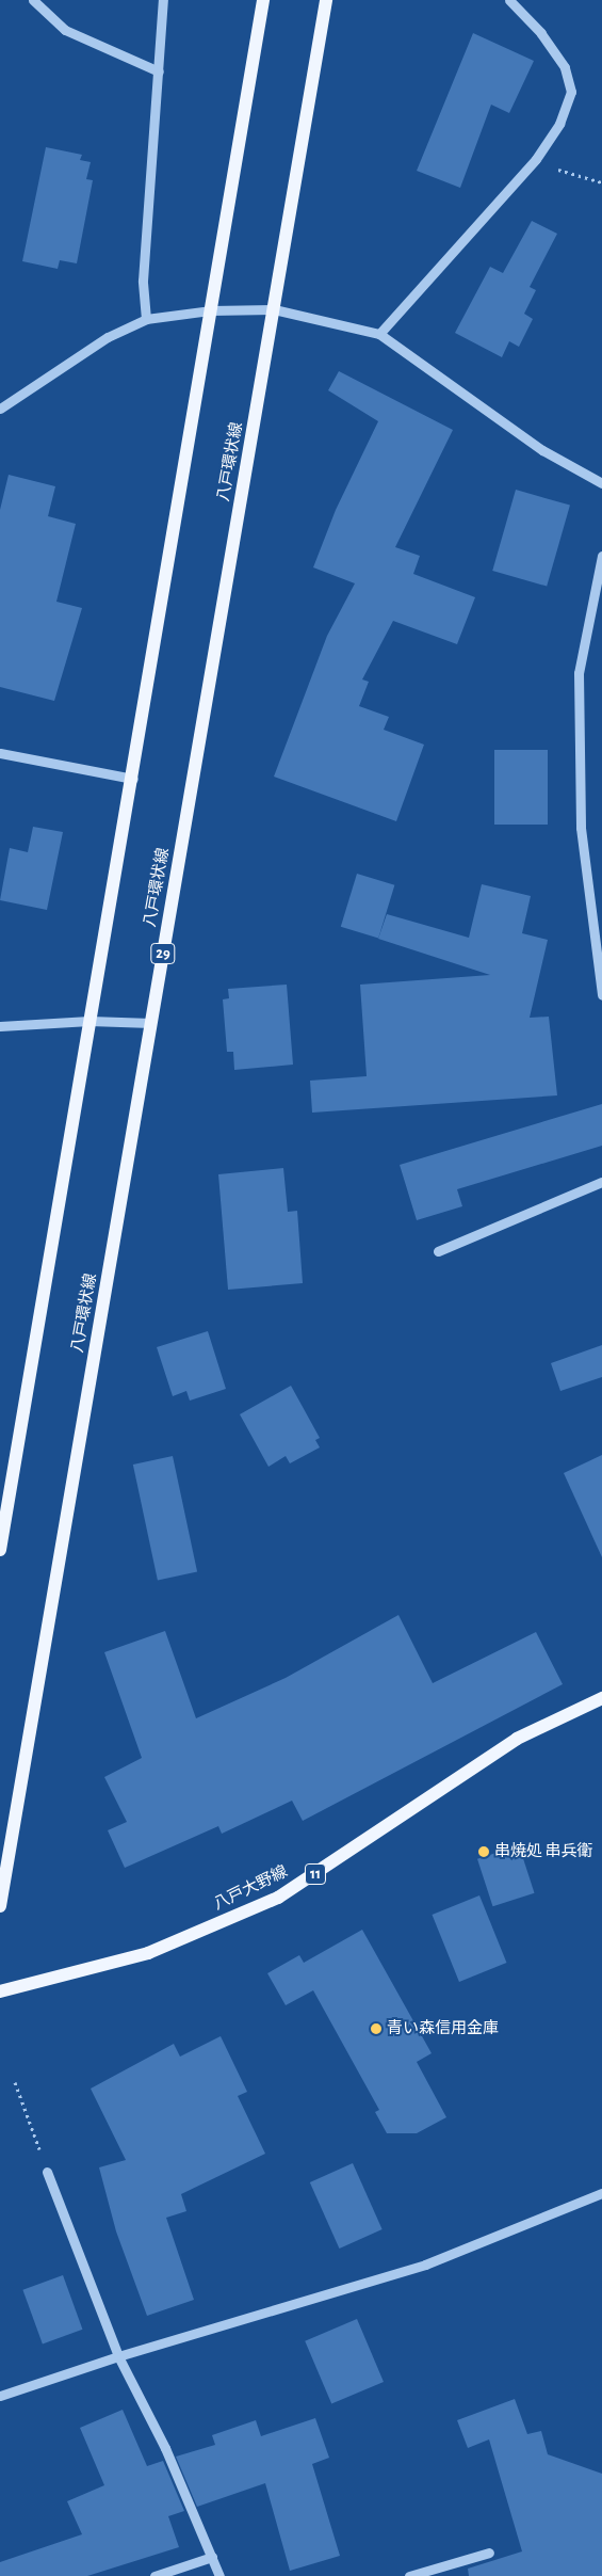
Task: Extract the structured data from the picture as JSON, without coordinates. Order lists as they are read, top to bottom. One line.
{"streets":{"main road":["八戸環状線","29","11","八戸大野線"]},"places":["串焼処 串兵衛","青い森信用金庫"]}
